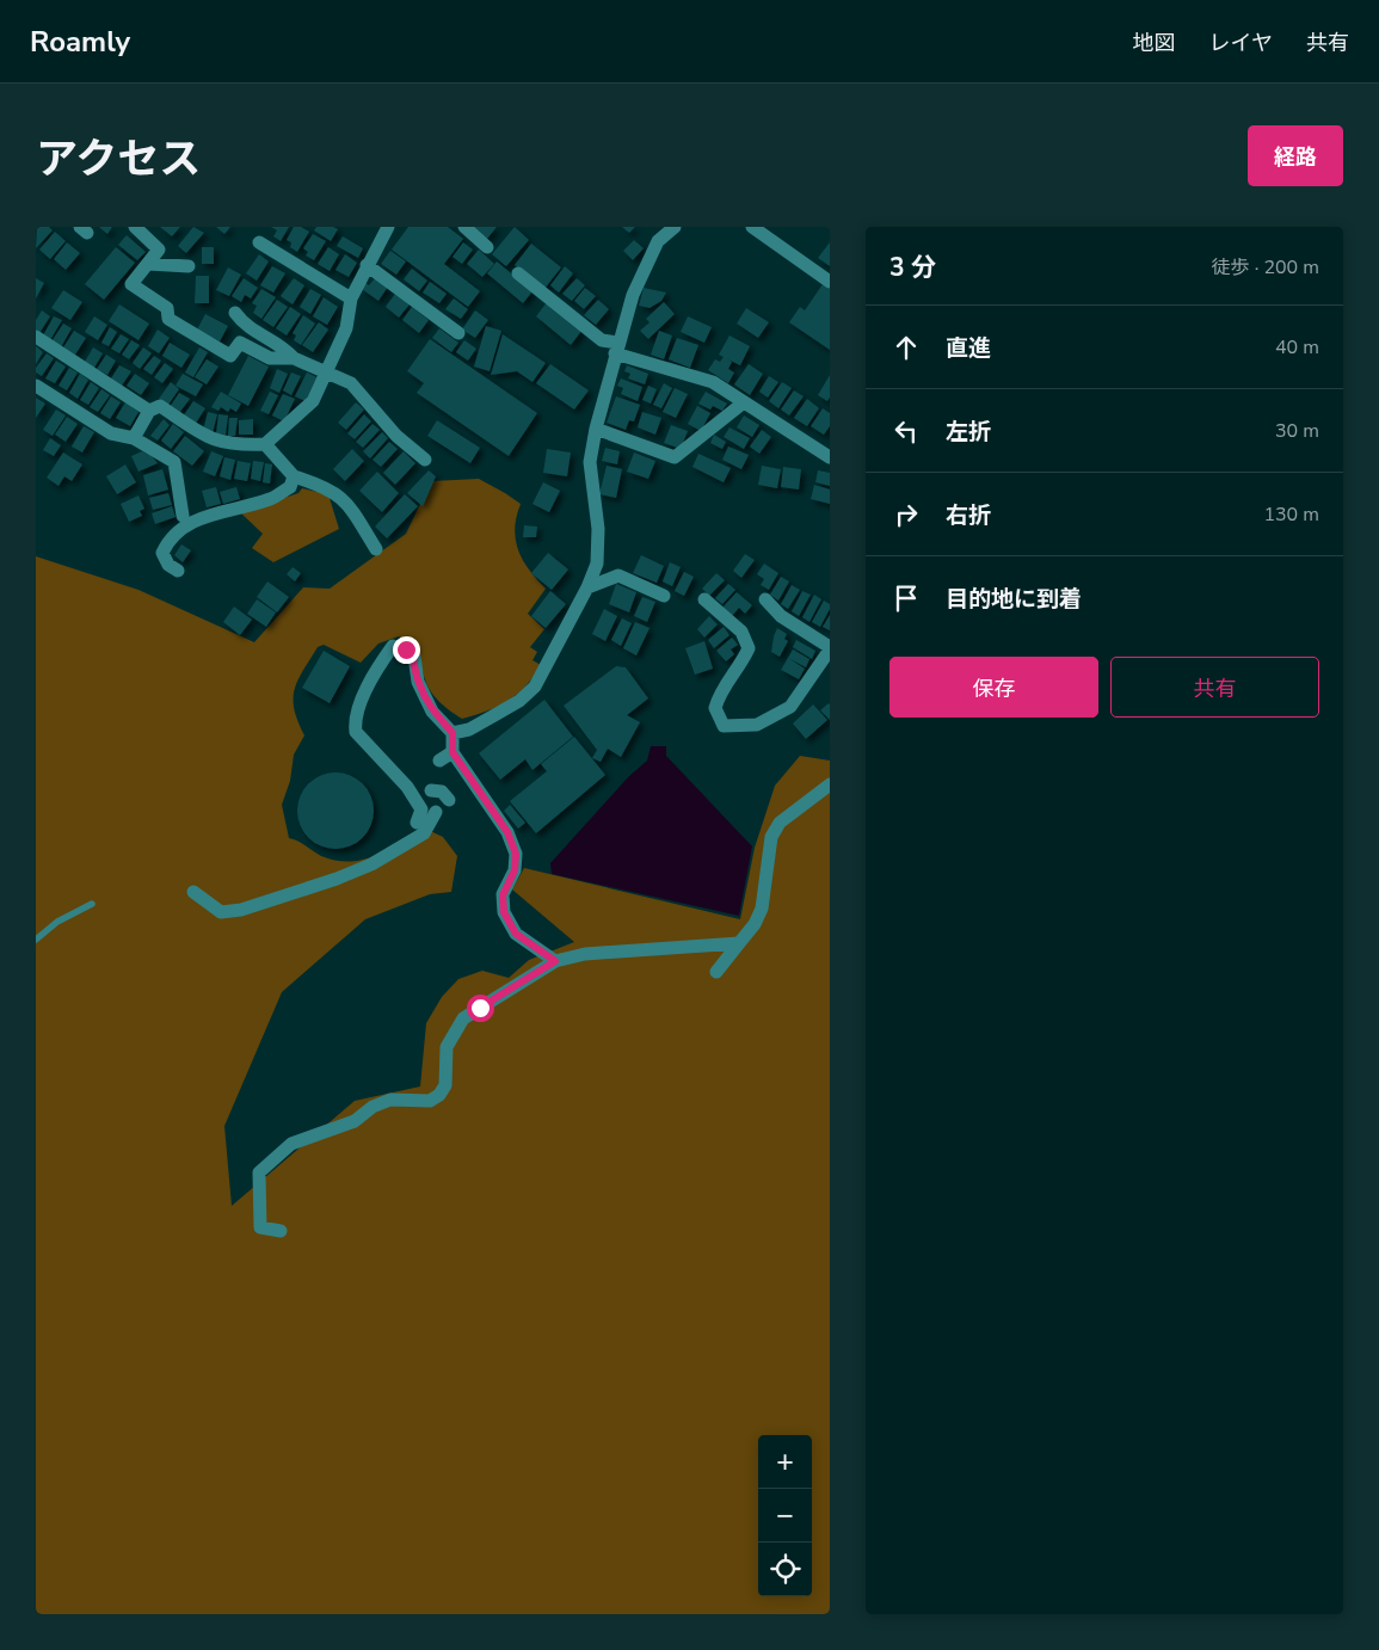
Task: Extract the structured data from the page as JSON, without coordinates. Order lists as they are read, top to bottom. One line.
{"page":{"header":"Roamly","nav":["地図","レイヤ","共有"],"title":"アクセス","buttons":["経路",["保存","共有"]],"heading":["3 分","徒歩 · 200 m"],"list":[["直進","40 m"],["左折","30 m"],["右折","130 m"],"目的地に到着"],"map_buttons":["+","−"]}}
